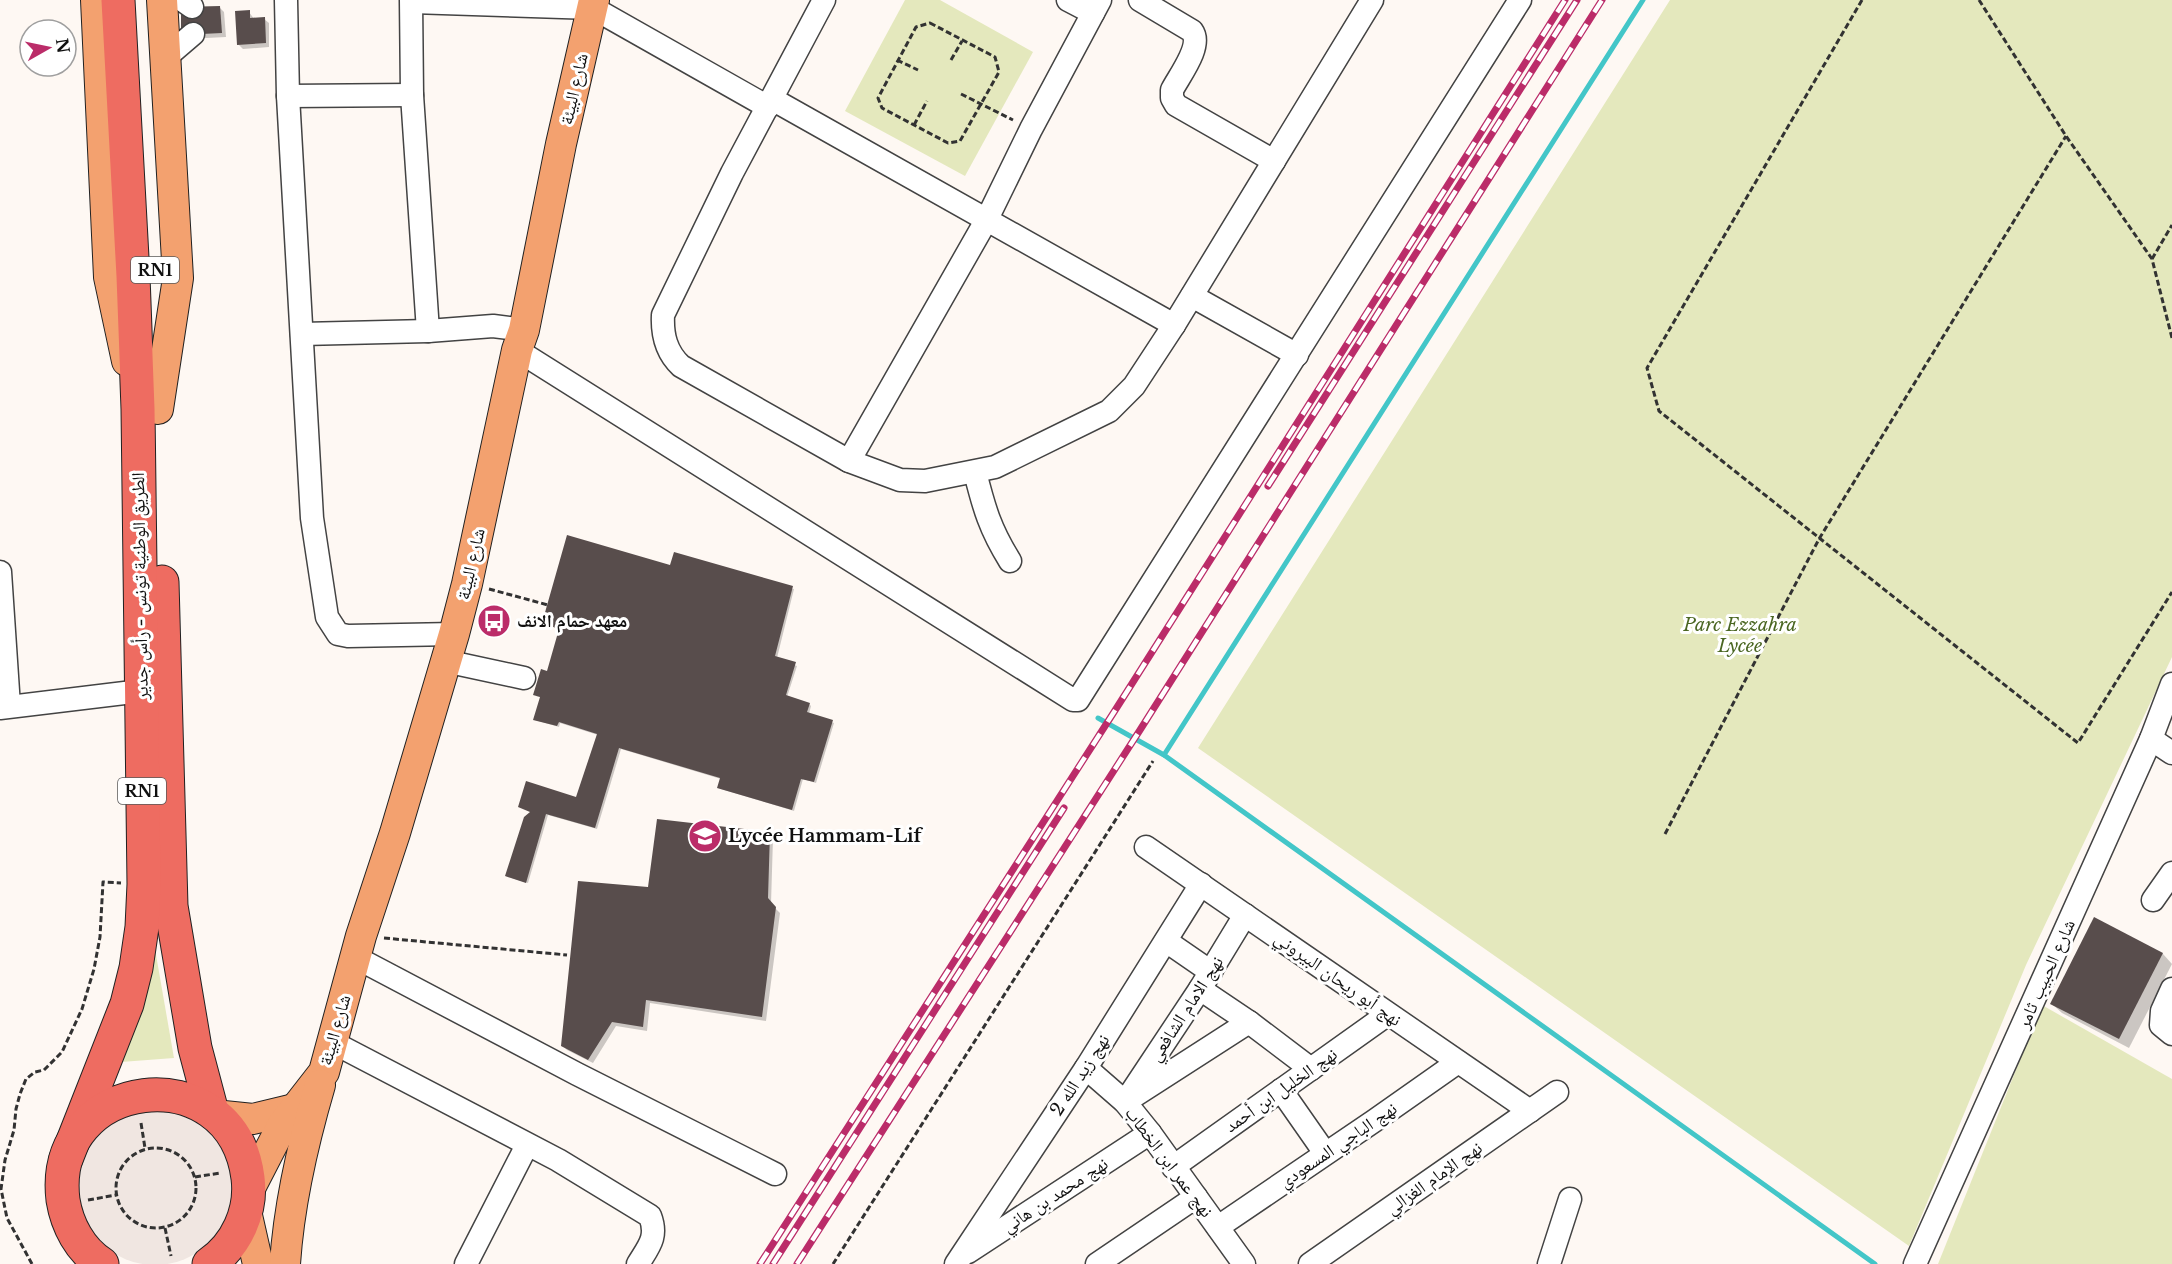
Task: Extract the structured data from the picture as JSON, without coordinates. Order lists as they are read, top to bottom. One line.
{"streets":{"highway":["RN1","الطريق الوطنية تونس - رأس جدير"],"main road":["شارع البيئة"],"street":["شارع الحبيب ثامر","نهج أبو ريحان البيروني","نهج الامام الشافعي","نهج زيد الله 2","نهج الخليل ابن أحمد","نهج الباجي المسعودي","نهج عمر ابن الخطاب","نهج الإمام الغزالي","نهج محمد بن هاني"]},"crossings":[["شارع البيئة","RN1"],["RN1","الطريق الوطنية تونس - رأس جدير"],["نهج أبو ريحان البيروني","نهج الامام الشافعي"],["نهج أبو ريحان البيروني","نهج زيد الله 2"],["نهج أبو ريحان البيروني","نهج الخليل ابن أحمد"],["نهج أبو ريحان البيروني","نهج الباجي المسعودي"],["نهج أبو ريحان البيروني","نهج الإمام الغزالي"],["نهج الامام الشافعي","نهج عمر ابن الخطاب"],["نهج زيد الله 2","نهج عمر ابن الخطاب"],["نهج زيد الله 2","نهج محمد بن هاني"],["نهج الخليل ابن أحمد","نهج عمر ابن الخطاب"],["نهج الباجي المسعودي","نهج عمر ابن الخطاب"],["نهج عمر ابن الخطاب","نهج محمد بن هاني"]],"parks":["Parc Ezzahra Lycée"],"places":{"bus stop":["معهد حمام الانف"],"school or university":["Lycée Hammam-Lif"]},"north":"right"}
